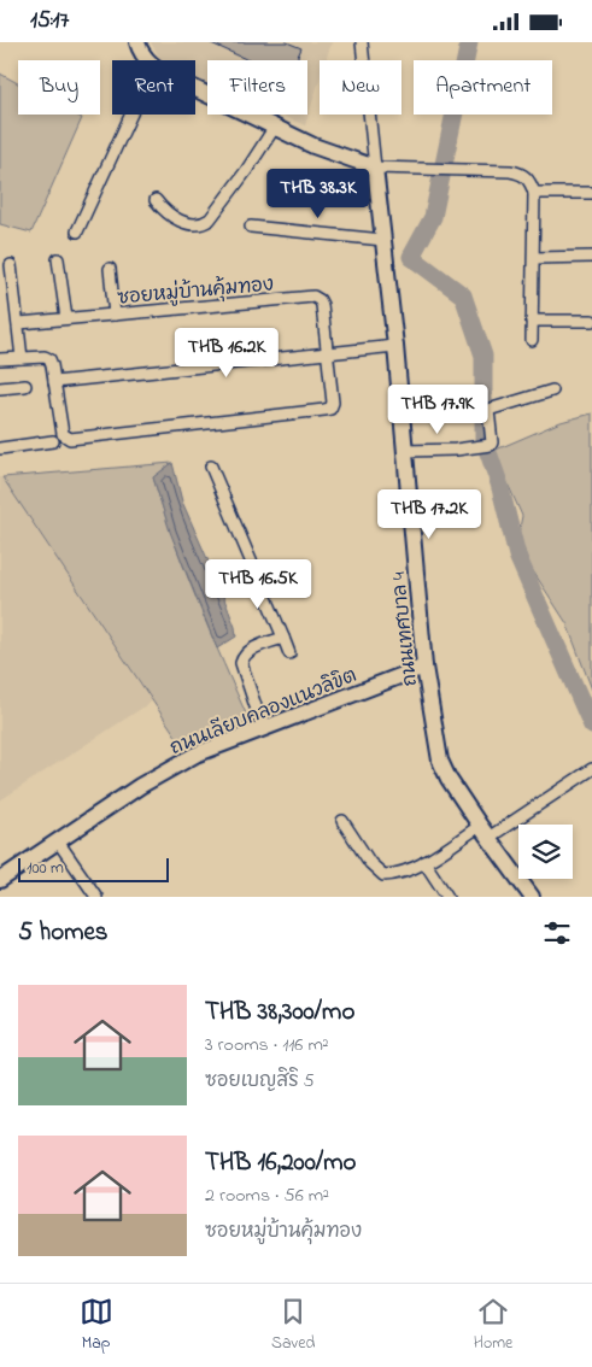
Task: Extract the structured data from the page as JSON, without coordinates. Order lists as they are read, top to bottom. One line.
{"streets":{"street":["ซอยหมู่บ้านคุ้มทอง","ถนนเทศบาล 4","ถนนเลียบคลองแนวลิขิต"]},"crossings":[["ถนนเทศบาล 4","ถนนเลียบคลองแนวลิขิต"]],"scale_bar":"100 m","page":{"status":"15:17","chip":["Buy","Rent","Filters","New","Apartment"],"price":["THB 38.3K","THB 16.2K","THB 17.9K","THB 17.2K","THB 16.5K"],"scale":"100 m","heading":"5 homes","list":[{"name":"THB 38,300/mo","note":"3 rooms · 116 m² · ซอยเบญสิริ 5"},{"name":"THB 16,200/mo","note":"2 rooms · 56 m² · ซอยหมู่บ้านคุ้มทอง"}],"tabs":["Map","Saved","Home"]}}
